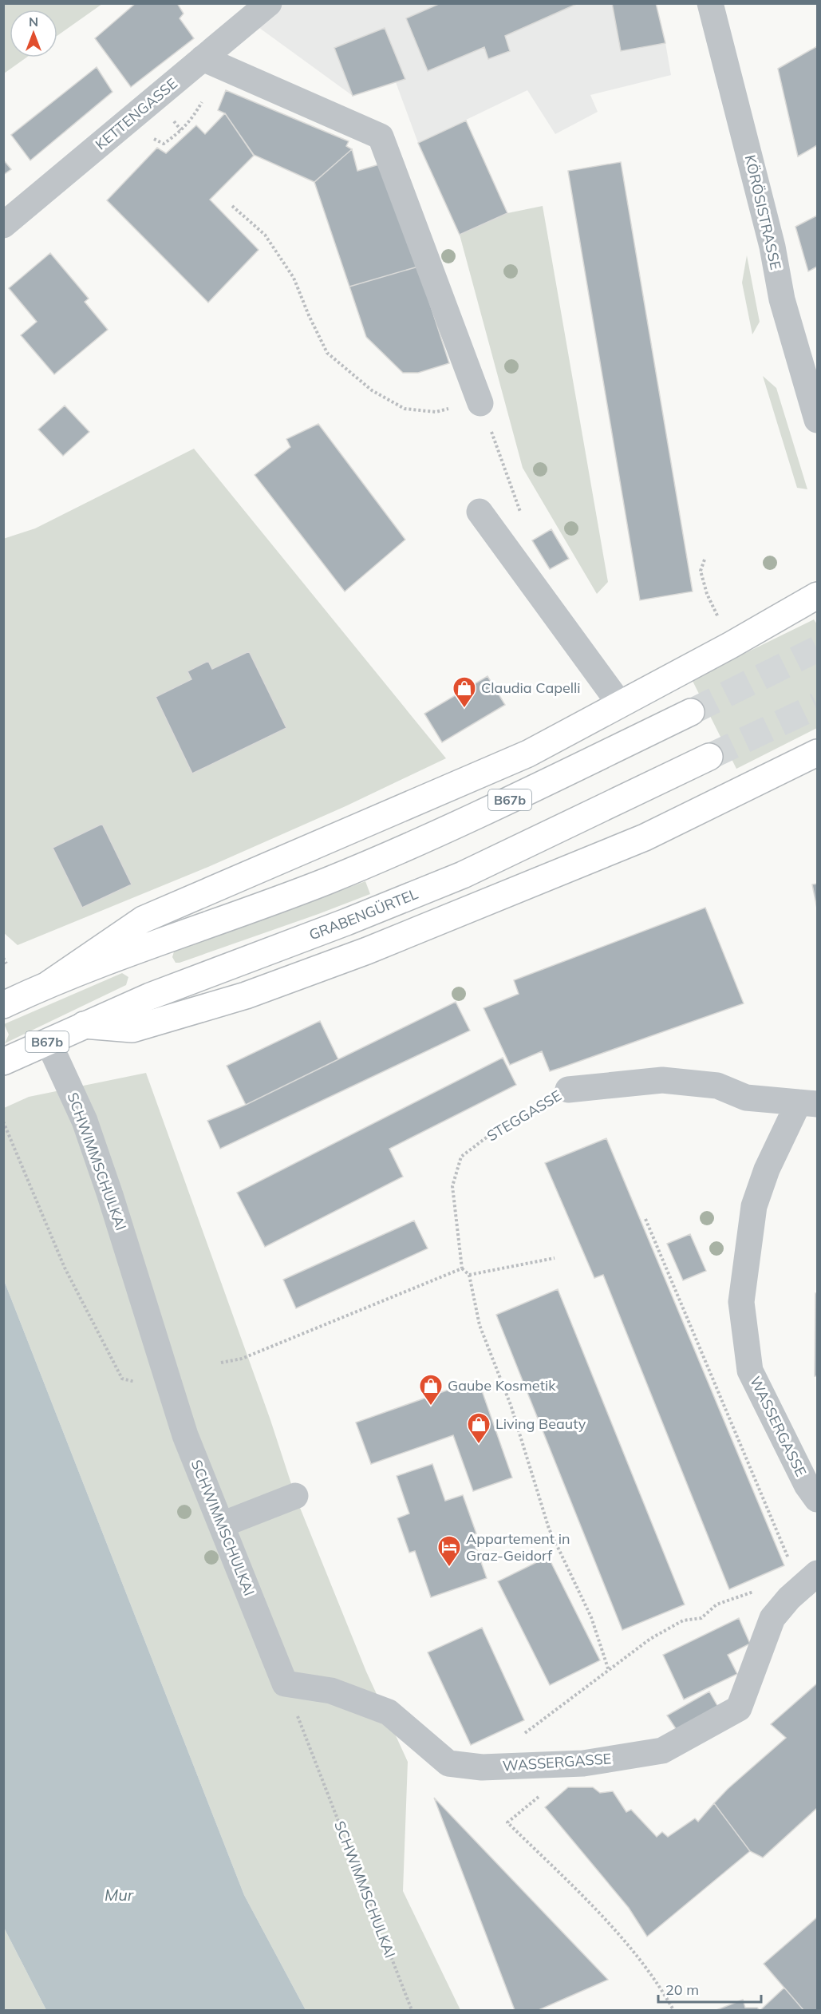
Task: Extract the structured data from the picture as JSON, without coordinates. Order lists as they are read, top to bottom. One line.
{"streets":{"main road":["B67b","GRABENGÜRTEL"],"street":["KETTENGASSE","KÖRÖSISTRASSE","STEGGASSE","SCHWIMMSCHULKAI","WASSERGASSE"]},"crossings":[["GRABENGÜRTEL","SCHWIMMSCHULKAI"],["STEGGASSE","WASSERGASSE"],["SCHWIMMSCHULKAI","WASSERGASSE"]],"water":["Mur"],"places":{"shop":["Claudia Capelli","Gaube Kosmetik","Living Beauty"],"hotel":["Appartement in Graz-Geidorf"]},"scale_bar":"20 m","north":"top"}
